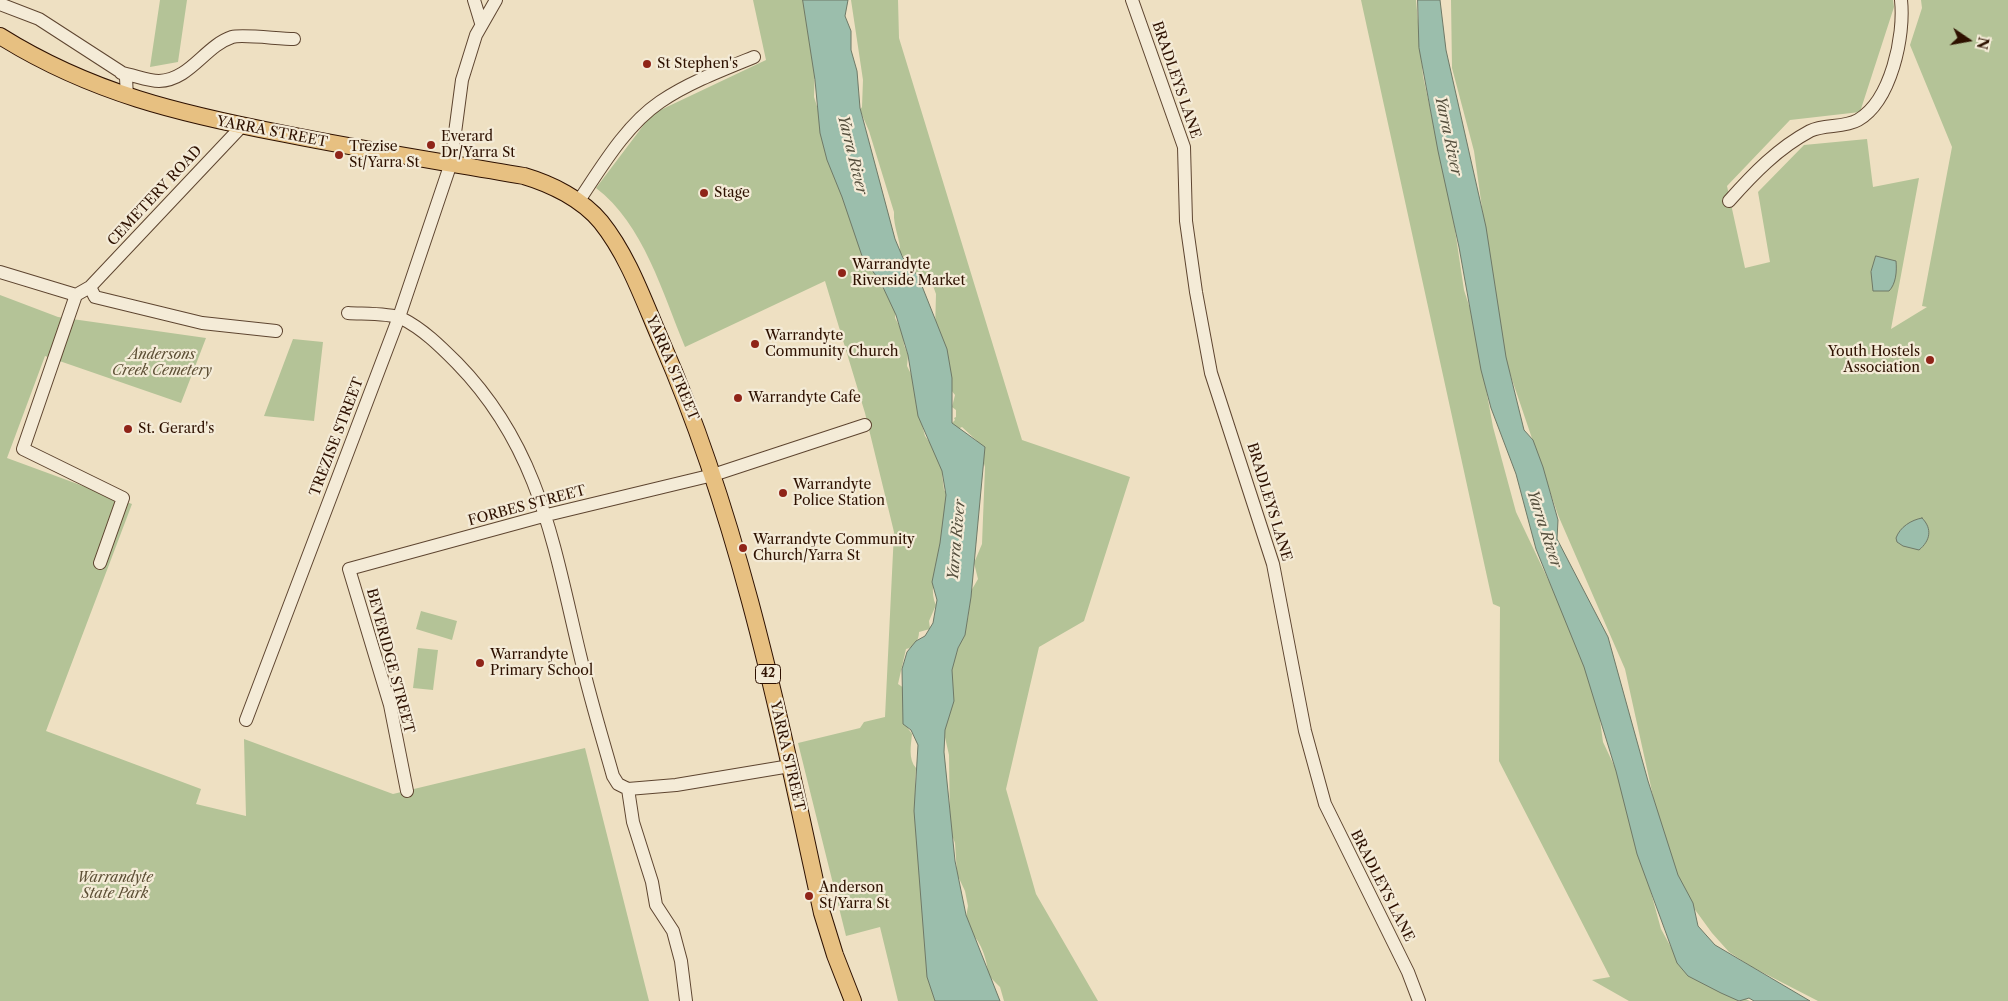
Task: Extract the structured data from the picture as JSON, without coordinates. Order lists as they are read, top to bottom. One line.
{"streets":{"main road":["YARRA STREET","42"],"street":["BRADLEYS LANE","CEMETERY ROAD","TREZISE STREET","FORBES STREET","BEVERIDGE STREET"]},"crossings":[["YARRA STREET","CEMETERY ROAD"],["YARRA STREET","TREZISE STREET"],["YARRA STREET","FORBES STREET"],["FORBES STREET","BEVERIDGE STREET"]],"water":["Yarra River"],"parks":["Andersons Creek Cemetery","Warrandyte State Park"],"places":["St Stephen's","Everard Dr/Yarra St","Trezise St/Yarra St","Stage","Warrandyte Riverside Market","Warrandyte Community Church","Youth Hostels Association","Warrandyte Cafe","St. Gerard's","Warrandyte Police Station","Warrandyte Community Church/Yarra St","Warrandyte Primary School","Anderson St/Yarra St"],"north":"right"}
